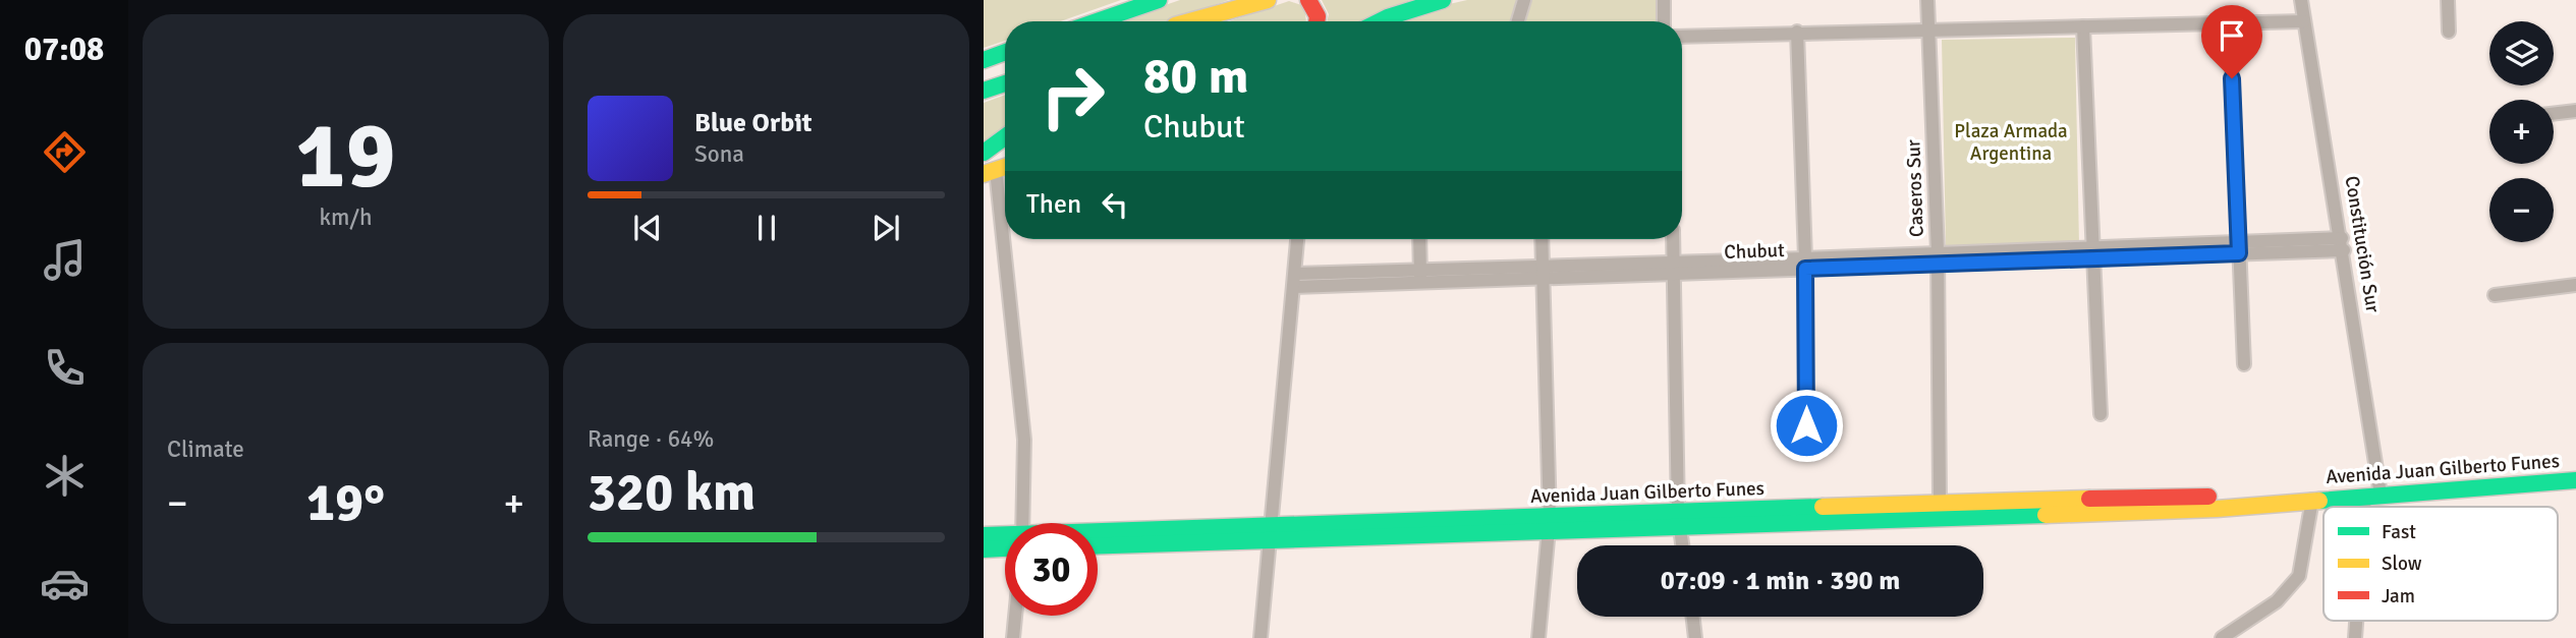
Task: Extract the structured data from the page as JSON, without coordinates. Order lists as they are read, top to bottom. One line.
{"streets":{"main road":["Avenida Juan Gilberto Funes"],"street":["Caseros Sur","Constitución Sur","Chubut"]},"crossings":[["Caseros Sur","Chubut"],["Caseros Sur","Avenida Juan Gilberto Funes"],["Constitución Sur","Chubut"],["Constitución Sur","Avenida Juan Gilberto Funes"]],"parks":["Plaza Armada Argentina"],"legend":["Fast","Slow","Jam"],"page":{"tabs":"07:08","tile":[["19","km/h"],"Climate",["Range · 64%","320 km"]],"map_buttons":["+","−"],"turn":["80 m","Chubut"],"song":["Blue Orbit","Sona"],"then":"Then","heat":["−","19°","+"],"limit":"30","trip":"07:09 · 1 min · 390 m"}}
